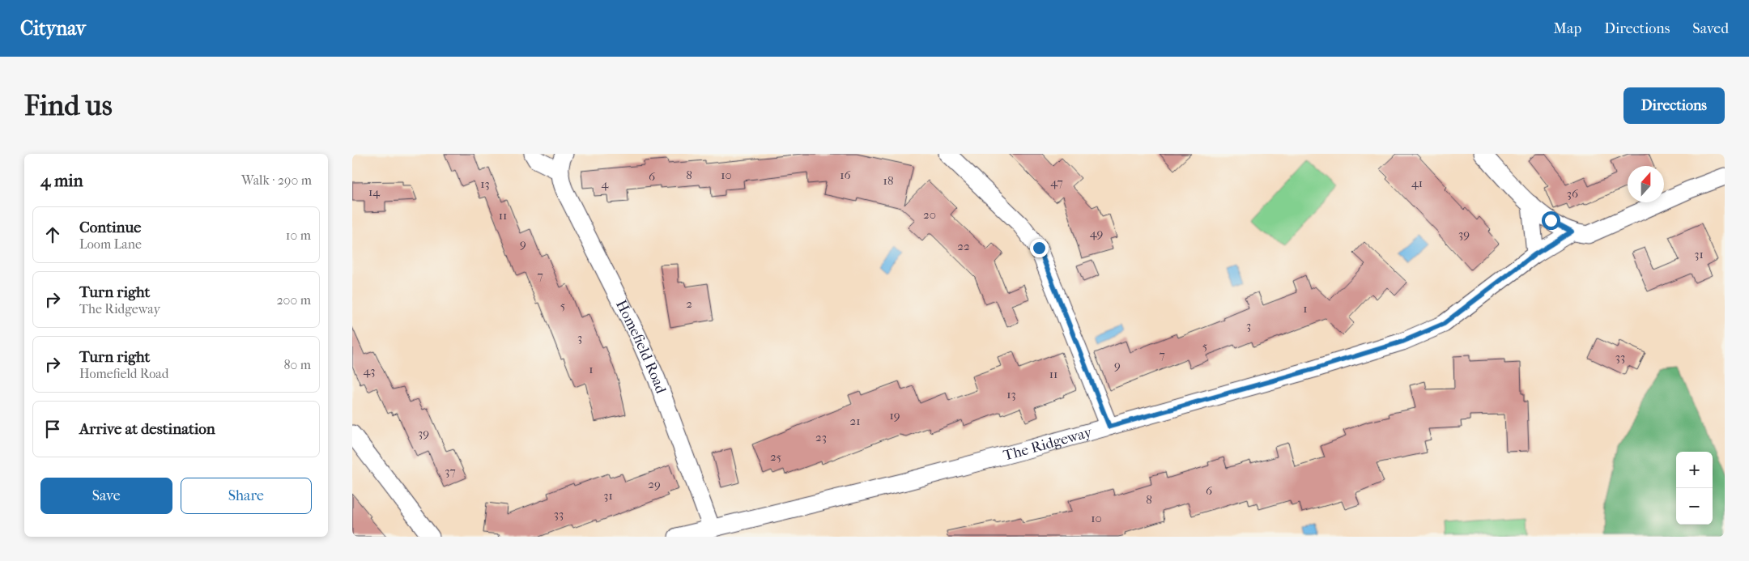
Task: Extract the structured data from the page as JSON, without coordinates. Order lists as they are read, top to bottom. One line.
{"streets":{"street":["Homefield Road","The Ridgeway"]},"crossings":[["Homefield Road","The Ridgeway"]],"house_numbers":["8","10","16","6","18","47","41","13","4","14","36","20","11","49","39","9","22","31","7","2","5","1","3","3","5","7","33","9","1","43","11","13","19","21","39","23","25","37","29","6","31","8","33","10"],"north":"top","page":{"header":"Citynav","nav":["Map","Directions","Saved"],"buttons":["Directions",["Save","Share"]],"title":"Find us","heading":["4 min","Walk · 290 m"],"list":[["Continue","Loom Lane","10 m"],["Turn right","The Ridgeway","200 m"],["Turn right","Homefield Road","80 m"],"Arrive at destination"],"map_buttons":["+","−"]}}
